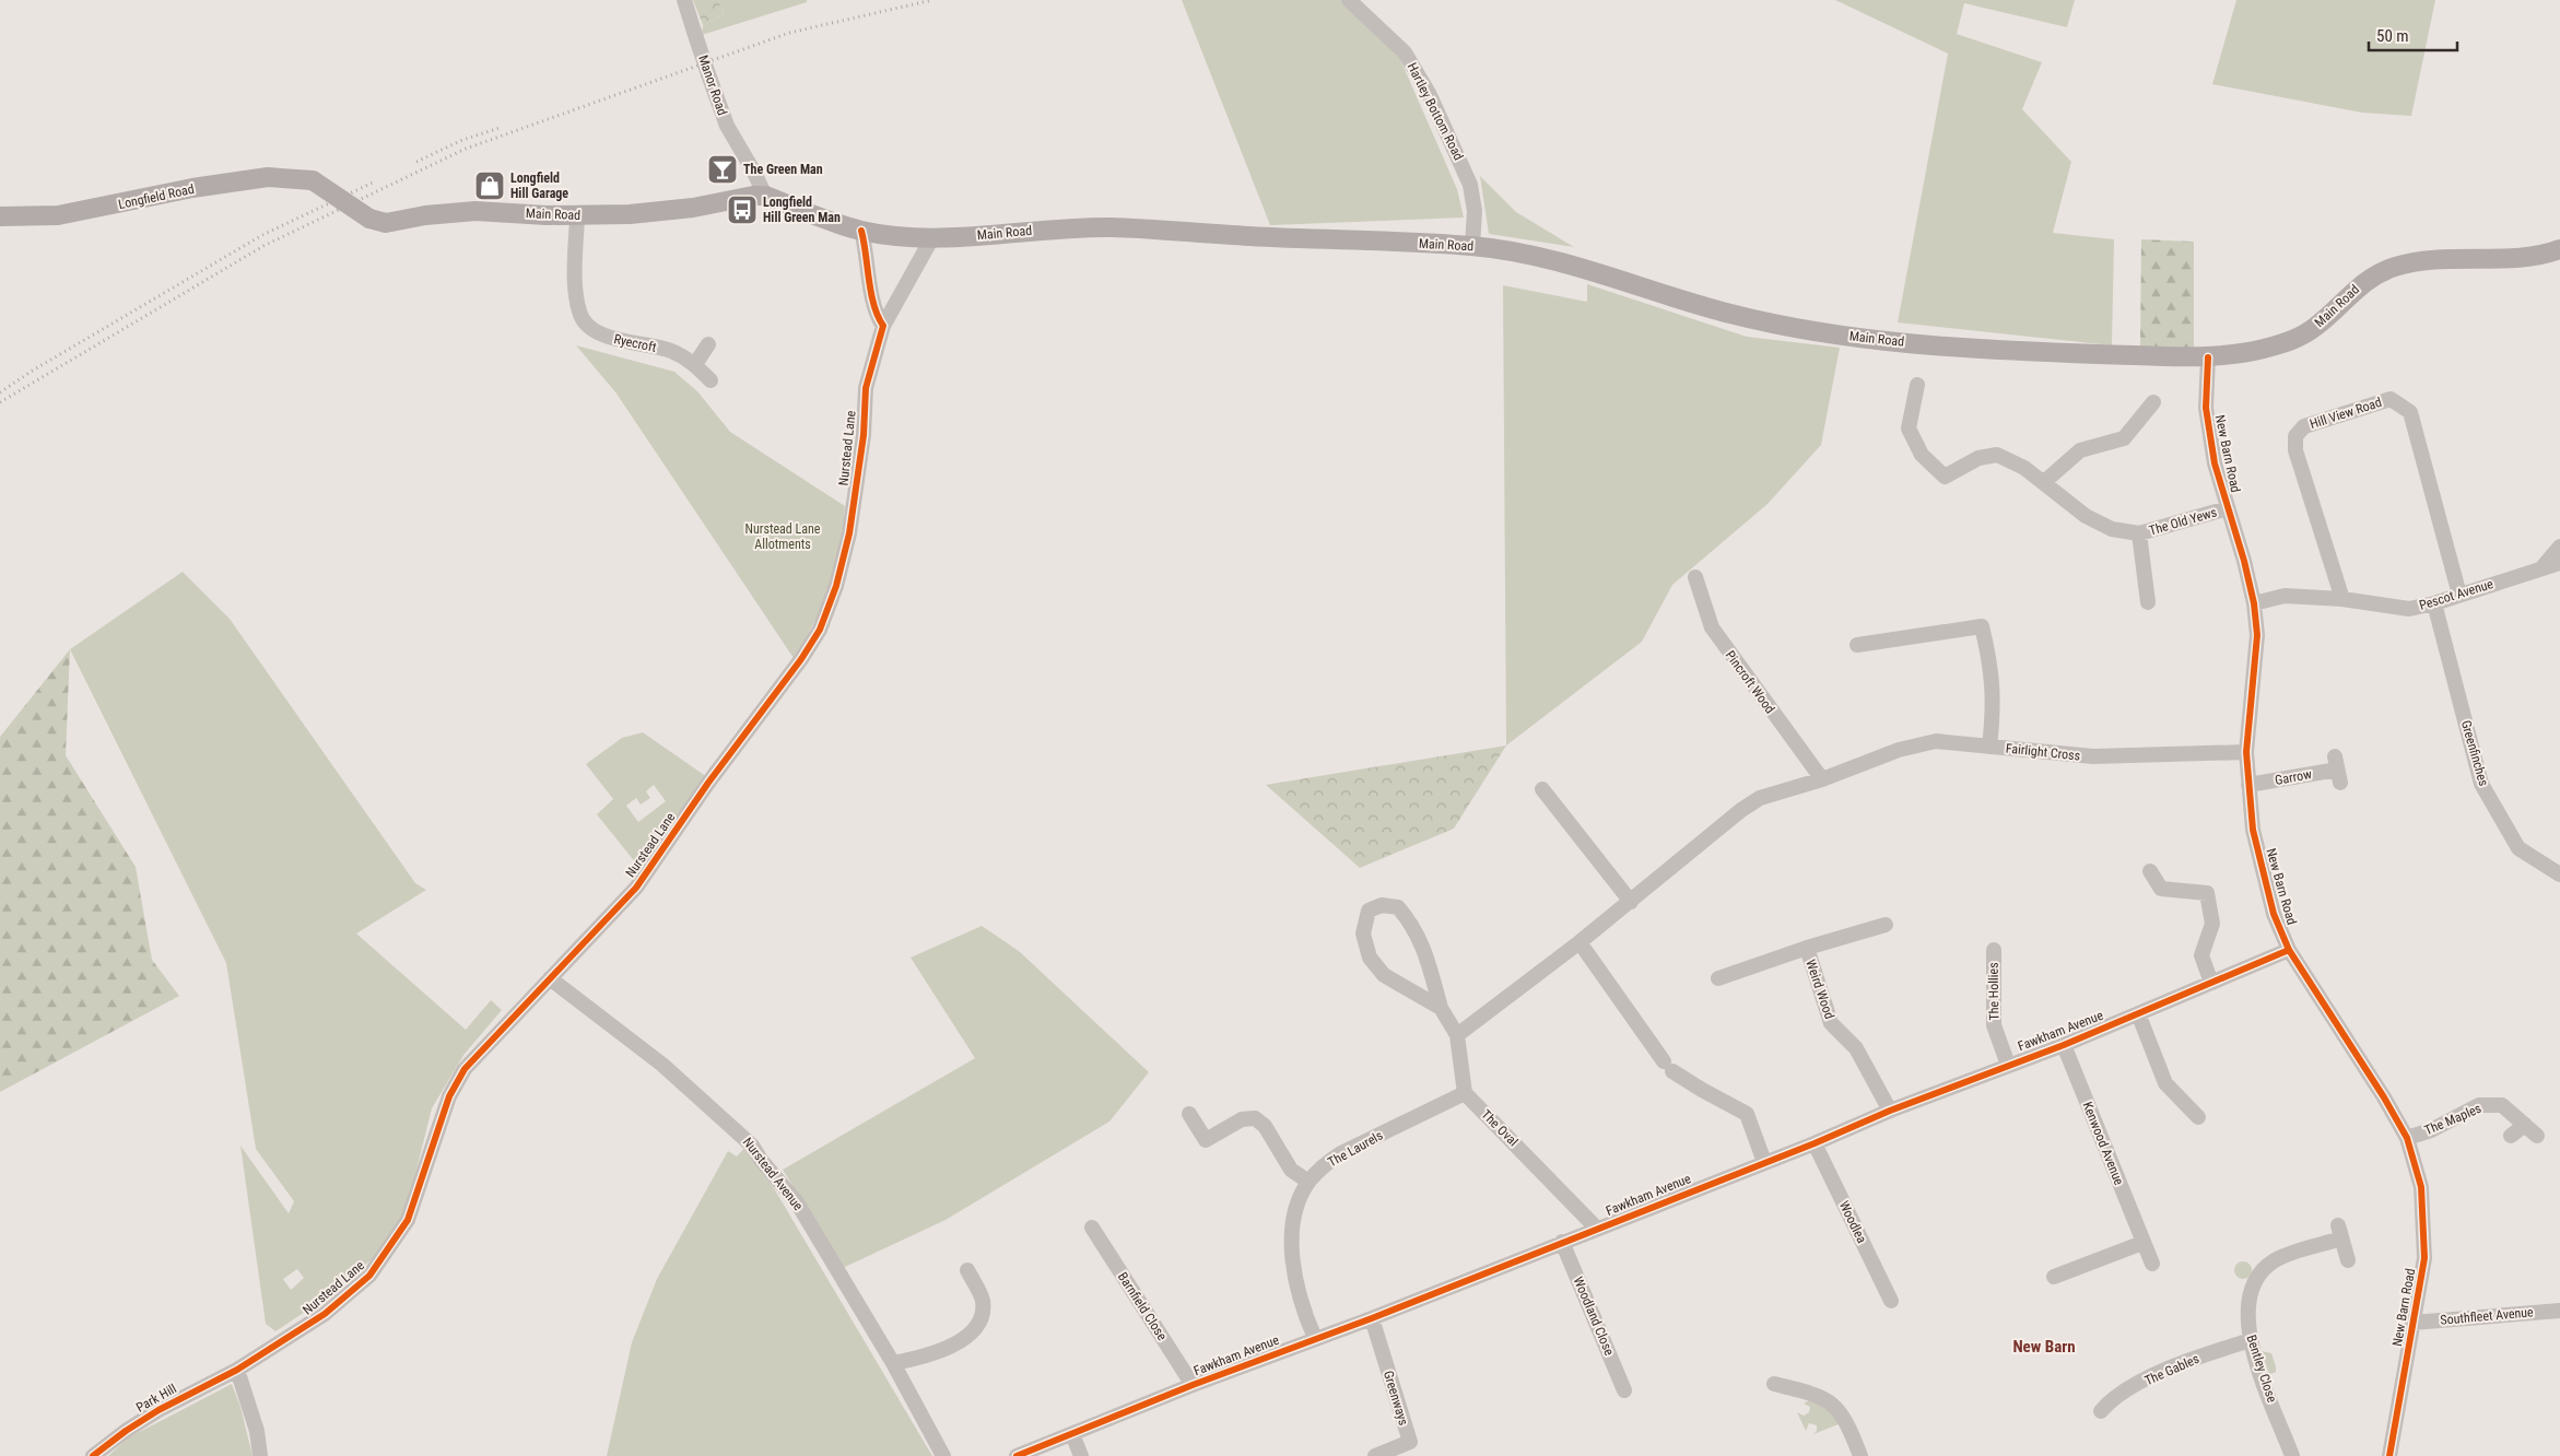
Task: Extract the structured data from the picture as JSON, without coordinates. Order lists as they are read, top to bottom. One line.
{"streets":{"main road":["Longfield Road","Main Road"],"street":["Manor Road","Hartley Bottom Road","Ryecroft","Hill View Road","Nurstead Lane","New Barn Road","The Old Yews","Pescot Avenue","Pincroft Wood","Fairlight Cross","Greenfinches","Garrow","Weird Wood","The Hollies","Fawkham Avenue","The Maples","The Oval","Kenwood Avenue","The Laurels","Nurstead Avenue","Woodlea","Barnfield Close","Woodland Close","Southfleet Avenue","Bentley Close","The Gables","Park Hill","Greenways"]},"crossings":[["Manor Road","Main Road"],["Hartley Bottom Road","Main Road"],["Longfield Road","Main Road"],["Main Road","Ryecroft"],["Main Road","Nurstead Lane"],["Main Road","New Barn Road"],["Hill View Road","Pescot Avenue"],["Nurstead Lane","Nurstead Avenue"],["Nurstead Lane","Park Hill"],["New Barn Road","The Old Yews"],["New Barn Road","Pescot Avenue"],["New Barn Road","Fairlight Cross"],["New Barn Road","Garrow"],["New Barn Road","Fawkham Avenue"],["New Barn Road","The Maples"],["New Barn Road","Southfleet Avenue"],["Pescot Avenue","Greenfinches"],["Weird Wood","Fawkham Avenue"],["The Hollies","Fawkham Avenue"],["Fawkham Avenue","The Oval"],["Fawkham Avenue","Kenwood Avenue"],["Fawkham Avenue","The Laurels"],["Fawkham Avenue","Woodlea"],["Fawkham Avenue","Barnfield Close"],["Fawkham Avenue","Woodland Close"],["Fawkham Avenue","Greenways"],["The Oval","The Laurels"],["Bentley Close","The Gables"]],"districts":["New Barn"],"parks":["Nurstead Lane Allotments"],"places":{"bar":["The Green Man"],"shop":["Longfield Hill Garage"],"bus stop":["Longfield Hill Green Man"]},"scale_bar":"50 m"}
